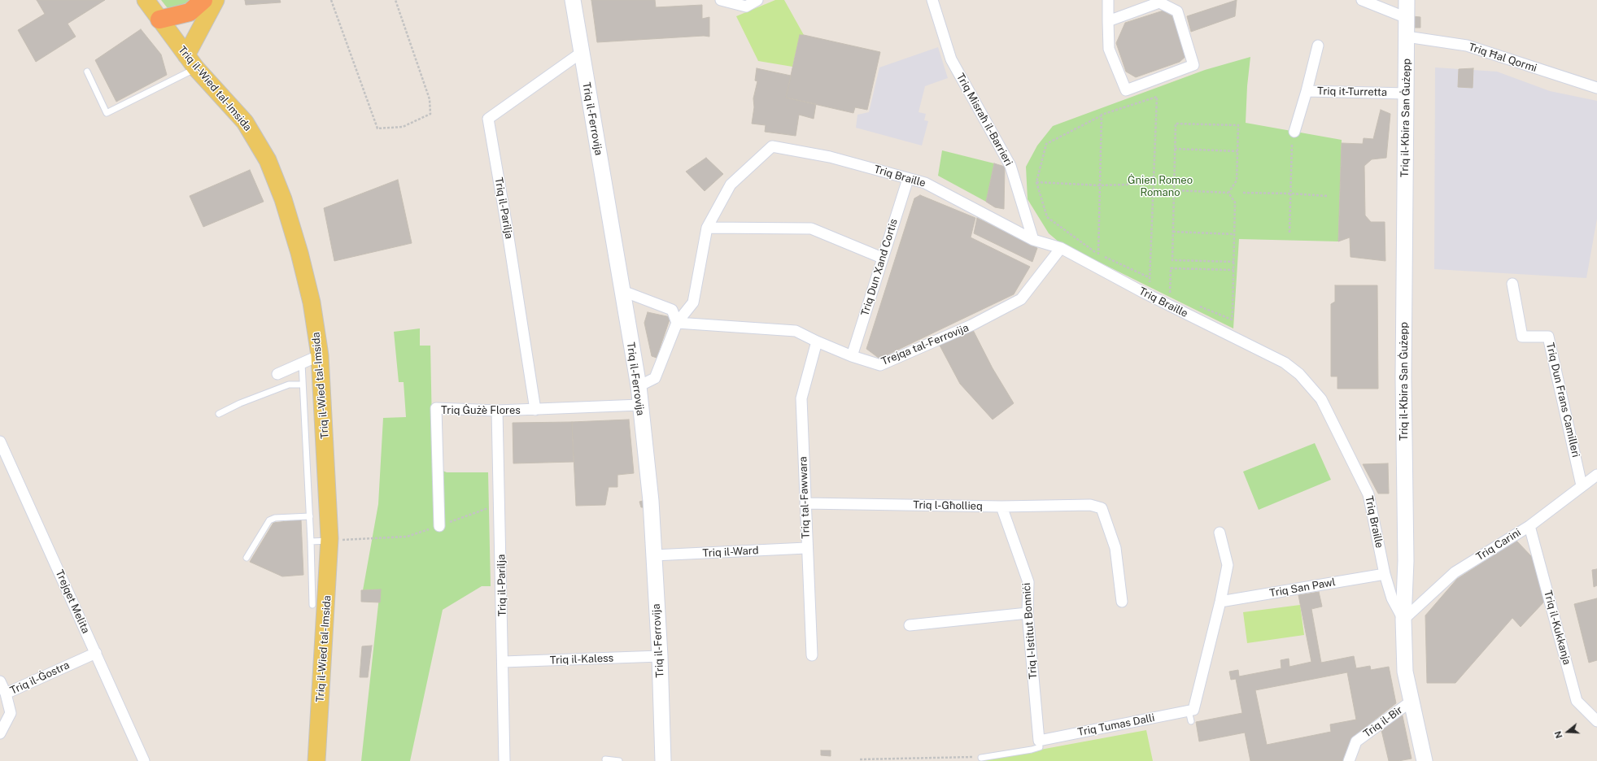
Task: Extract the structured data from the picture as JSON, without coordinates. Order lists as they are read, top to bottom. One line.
{"streets":{"main road":["Triq il-Wied tal-Imsida","Triq il-Kbira San Ġużepp","Triq il-Ferrovija"],"street":["Triq Ħal Qormi","Triq it-Turretta","Triq Misraħ il-Barrieri","Triq Braille","Triq il-Parilja","Triq Dun Xand Cortis","Trejqa tal-Ferrovija","Triq Dun Frans Camilleri","Triq Ġużè Flores","Triq tal-Fawwara","Triq l-Għollieq","Triq Carini","Triq il-Ward","Triq San Pawl","Trejqet Melita","Triq il-Kukkanja","Triq l-Istitut Bonniċi","Triq il-Kaless","Triq il-Ġostra","Triq il-Bir","Triq Tumas Dalli"]},"crossings":[["Triq Ħal Qormi","Triq il-Kbira San Ġużepp"],["Triq it-Turretta","Triq il-Kbira San Ġużepp"],["Triq il-Kbira San Ġużepp","Triq Braille"],["Triq il-Kbira San Ġużepp","Triq Carini"],["Triq il-Kbira San Ġużepp","Triq il-Bir"],["Triq il-Ferrovija","Triq il-Parilja"],["Triq il-Ferrovija","Triq Ġużè Flores"],["Triq il-Ferrovija","Triq il-Ward"],["Triq il-Ferrovija","Triq il-Kaless"],["Triq Misraħ il-Barrieri","Triq Braille"],["Triq Braille","Triq Dun Xand Cortis"],["Triq Braille","Trejqa tal-Ferrovija"],["Triq Braille","Triq Carini"],["Triq Braille","Triq San Pawl"],["Triq il-Parilja","Triq Ġużè Flores"],["Triq il-Parilja","Triq il-Kaless"],["Triq Dun Xand Cortis","Trejqa tal-Ferrovija"],["Trejqa tal-Ferrovija","Triq tal-Fawwara"],["Triq Dun Frans Camilleri","Triq Carini"],["Triq tal-Fawwara","Triq l-Għollieq"],["Triq tal-Fawwara","Triq il-Ward"],["Triq l-Għollieq","Triq l-Istitut Bonniċi"],["Triq Carini","Triq il-Kukkanja"],["Triq San Pawl","Triq Tumas Dalli"],["Trejqet Melita","Triq il-Ġostra"],["Triq l-Istitut Bonniċi","Triq Tumas Dalli"]],"parks":["Ġnien Romeo Romano"],"north":"left"}
